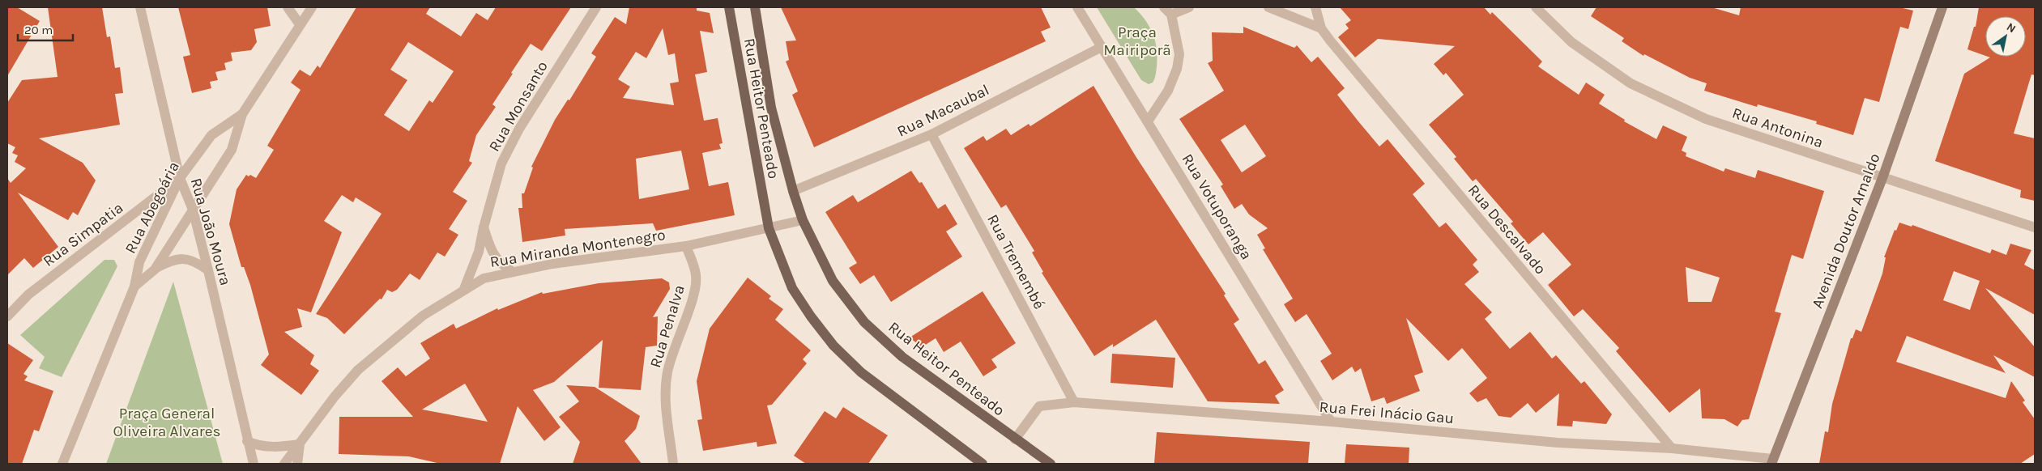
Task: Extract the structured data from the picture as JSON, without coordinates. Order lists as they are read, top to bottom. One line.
{"streets":{"main road":["Rua Heitor Penteado","Avenida Doutor Arnaldo"],"street":["Rua Monsanto","Rua Macaubal","Rua Antonina","Rua Votuporanga","Rua Abegoária","Rua Descalvado","Rua João Moura","Rua Simpatia","Rua Miranda Montenegro","Rua Tremembé","Rua Penalva","Rua Frei Inácio Gau"]},"crossings":[["Rua Monsanto","Rua Miranda Montenegro"],["Rua Heitor Penteado","Rua Macaubal"],["Rua Heitor Penteado","Rua Miranda Montenegro"],["Rua Heitor Penteado","Rua Frei Inácio Gau"],["Rua Macaubal","Rua Votuporanga"],["Rua Macaubal","Rua Tremembé"],["Rua Antonina","Avenida Doutor Arnaldo"],["Rua Votuporanga","Rua Frei Inácio Gau"],["Rua Abegoária","Rua João Moura"],["Rua Abegoária","Rua Simpatia"],["Rua Descalvado","Rua Frei Inácio Gau"],["Avenida Doutor Arnaldo","Rua Frei Inácio Gau"],["Rua João Moura","Rua Simpatia"],["Rua Miranda Montenegro","Rua Penalva"],["Rua Tremembé","Rua Frei Inácio Gau"]],"parks":["Praça Mairiporã","Praça General Oliveira Alvares"],"scale_bar":"20 m","north":"top right"}
